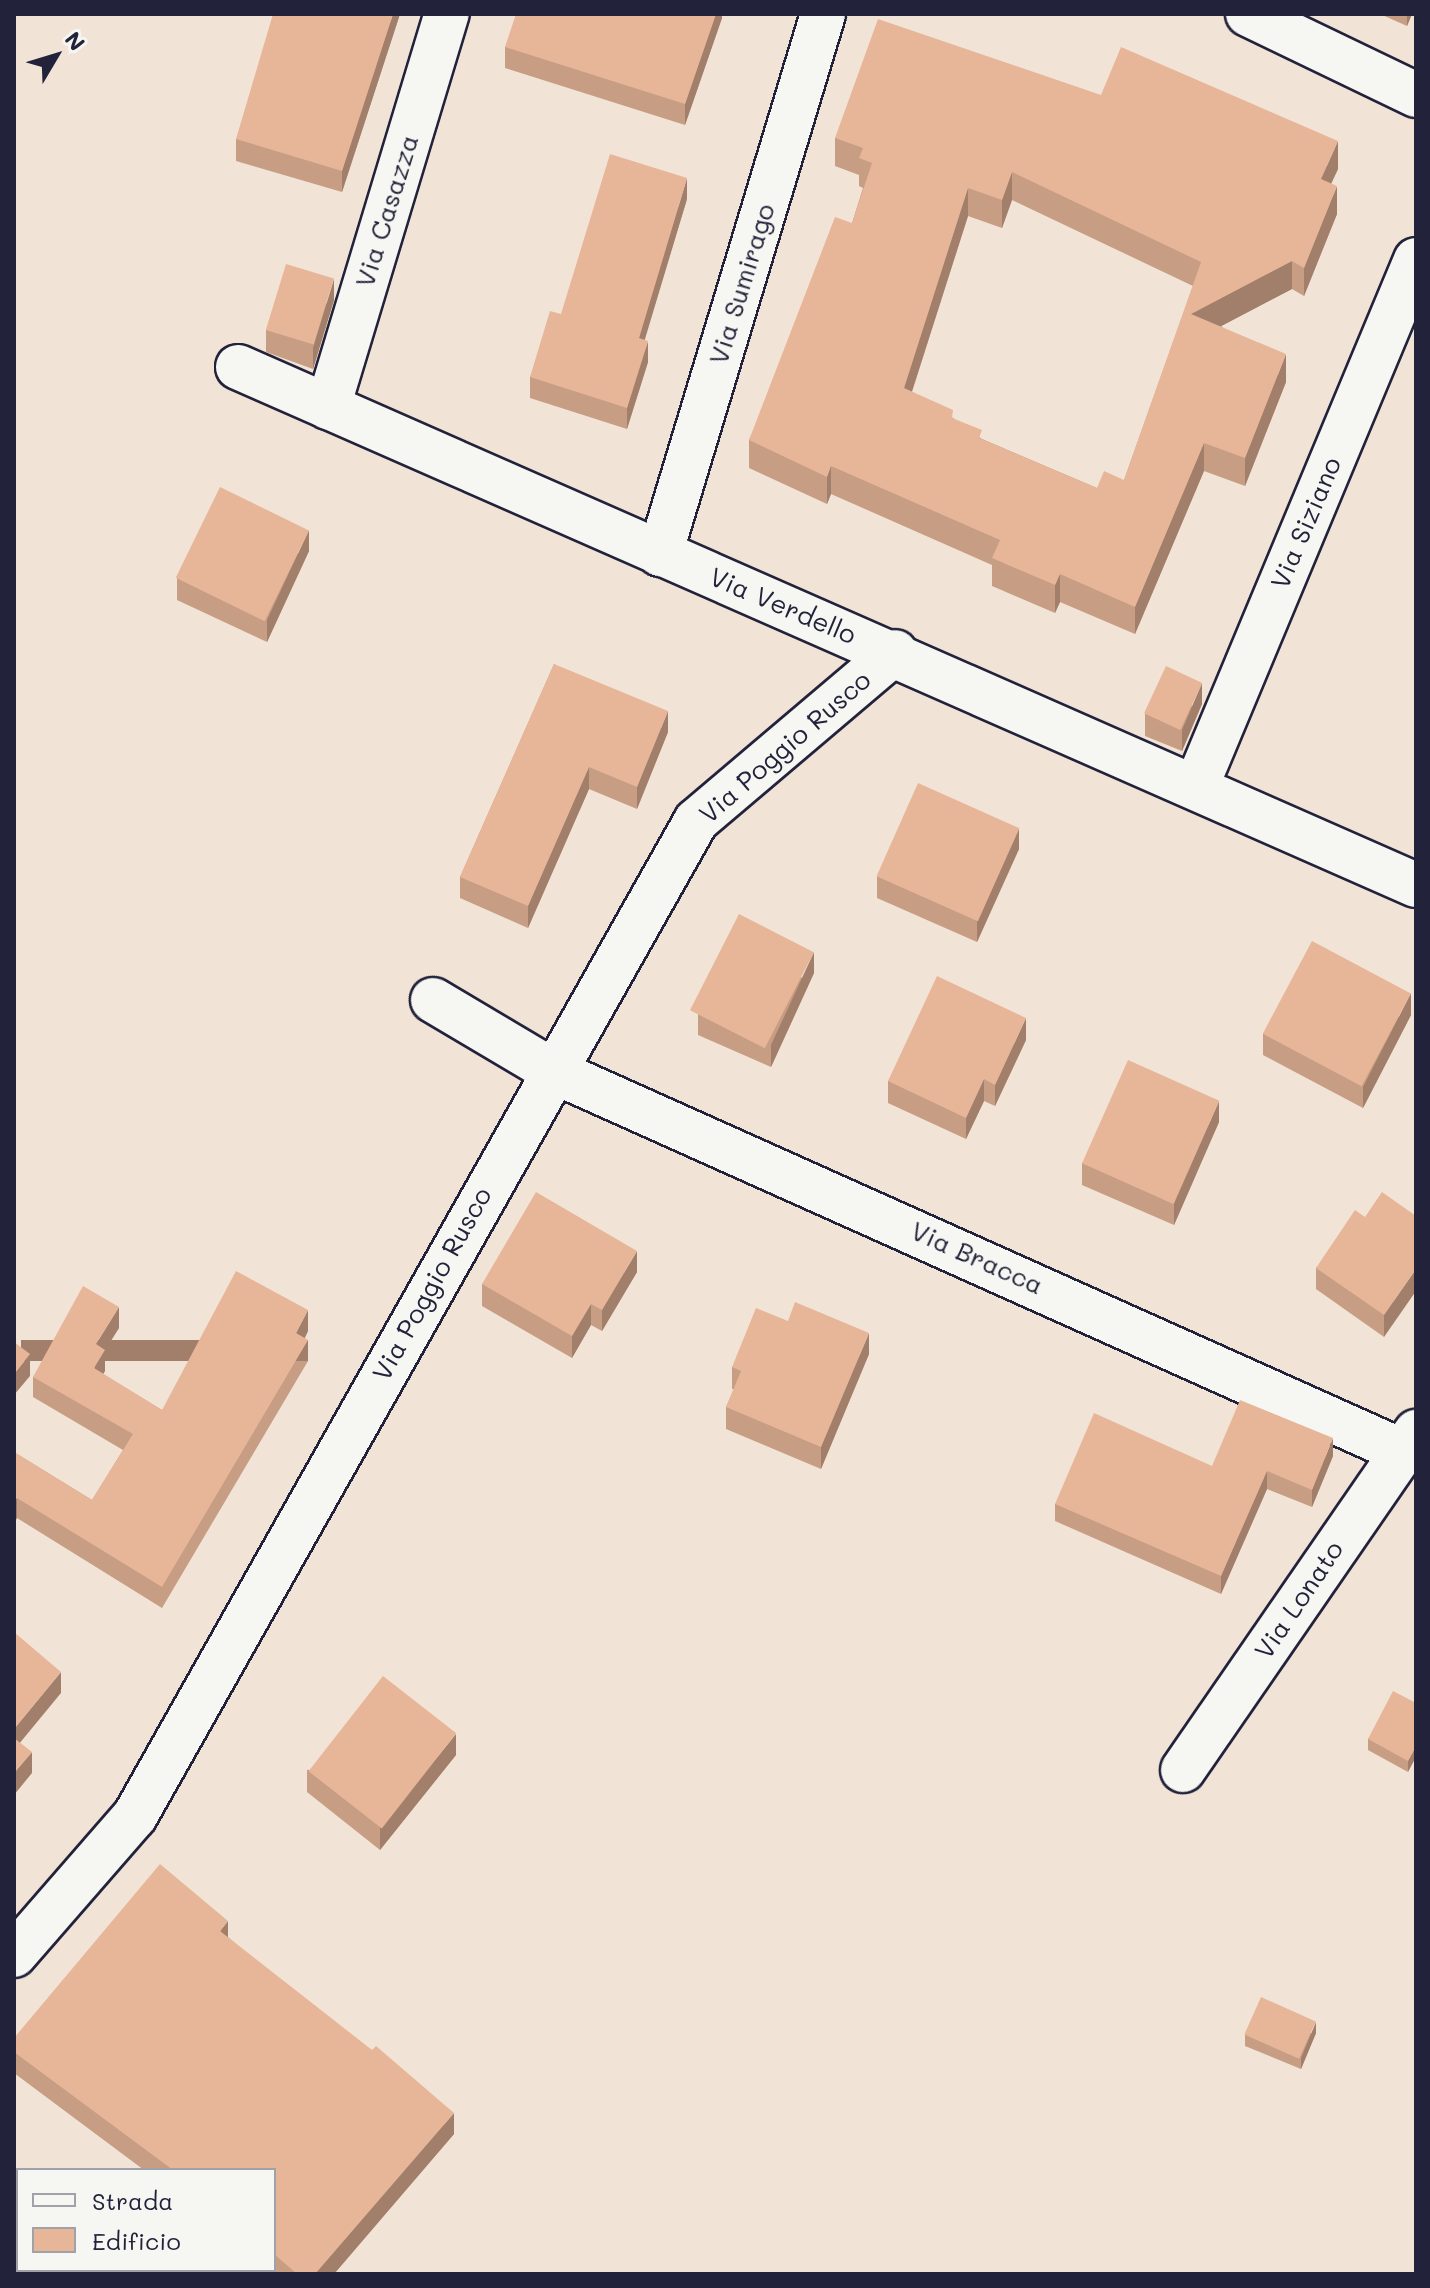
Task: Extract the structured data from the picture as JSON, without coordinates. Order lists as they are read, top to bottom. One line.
{"streets":{"street":["Via Casazza","Via Sumirago","Via Siziano","Via Verdello","Via Poggio Rusco","Via Bracca","Via Lonato"]},"crossings":[["Via Casazza","Via Verdello"],["Via Sumirago","Via Verdello"],["Via Siziano","Via Verdello"],["Via Verdello","Via Poggio Rusco"],["Via Poggio Rusco","Via Bracca"],["Via Bracca","Via Lonato"]],"legend":["Strada","Edificio"],"north":"top right"}
